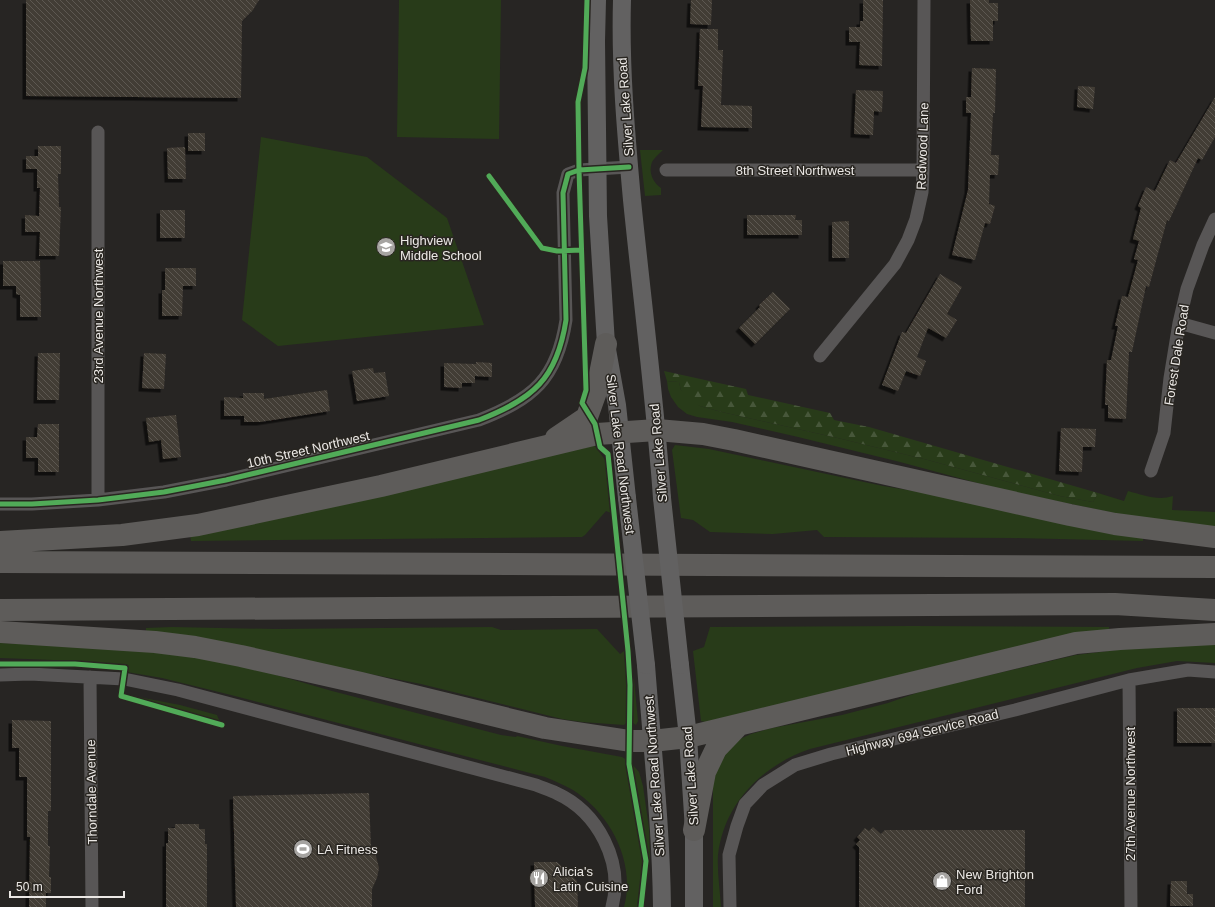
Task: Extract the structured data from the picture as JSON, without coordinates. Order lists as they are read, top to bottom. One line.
{"streets":{"main road":["Silver Lake Road","Silver Lake Road Northwest"],"street":["Redwood Lane","8th Street Northwest","23rd Avenue Northwest","Forest Dale Road","10th Street Northwest","Highway 694 Service Road","Thorndale Avenue","27th Avenue Northwest"]},"crossings":[["Redwood Lane","8th Street Northwest"],["23rd Avenue Northwest","10th Street Northwest"],["10th Street Northwest","Silver Lake Road Northwest"],["Highway 694 Service Road","27th Avenue Northwest"]],"places":{"school or university":["Highview Middle School"],"sports":["LA Fitness"],"restaurant":["Alicia's Latin Cuisine"],"shop":["New Brighton Ford"]},"scale_bar":"50 m"}
